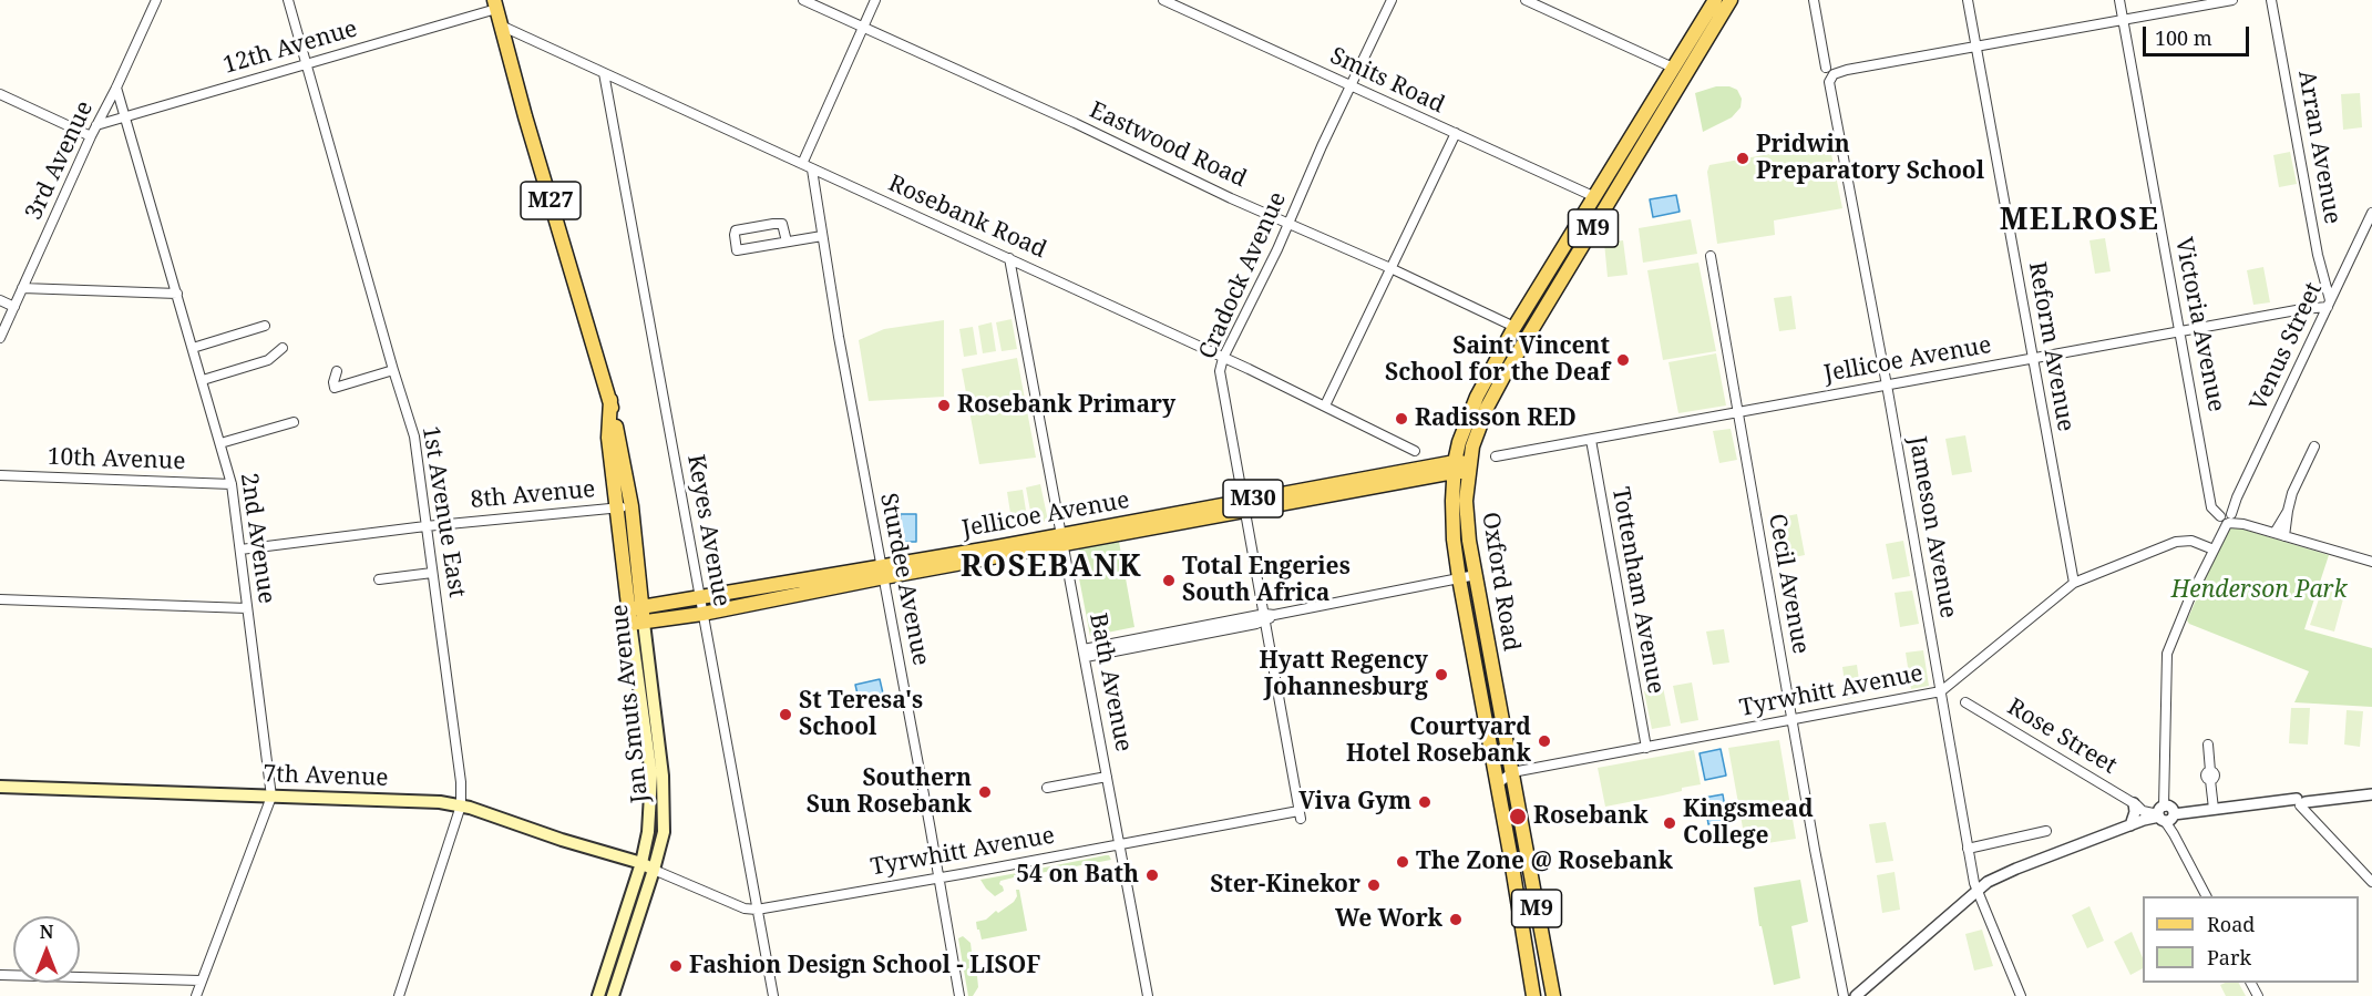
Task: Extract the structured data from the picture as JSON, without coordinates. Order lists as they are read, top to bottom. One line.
{"streets":{"main road":["M27","M9","Jellicoe Avenue","M30","Oxford Road","Tyrwhitt Avenue","Jan Smuts Avenue","7th Avenue"],"street":["12th Avenue","Smits Road","Eastwood Road","Arran Avenue","3rd Avenue","Rosebank Road","Cradock Avenue","Victoria Avenue","Reform Avenue","Venus Street","10th Avenue","8th Avenue","1st Avenue East","Jameson Avenue","Keyes Avenue","2nd Avenue","Sturdee Avenue","Cecil Avenue","Tottenham Avenue","Bath Avenue","Rose Street"]},"crossings":[["12th Avenue","3rd Avenue"],["12th Avenue","1st Avenue East"],["12th Avenue","2nd Avenue"],["12th Avenue","Jan Smuts Avenue"],["Smits Road","Cradock Avenue"],["Smits Road","Oxford Road"],["Eastwood Road","Cradock Avenue"],["Eastwood Road","Oxford Road"],["Arran Avenue","Venus Street"],["Arran Avenue","Jellicoe Avenue"],["3rd Avenue","2nd Avenue"],["Rosebank Road","Cradock Avenue"],["Rosebank Road","Keyes Avenue"],["Rosebank Road","Sturdee Avenue"],["Rosebank Road","Bath Avenue"],["Rosebank Road","Jan Smuts Avenue"],["Cradock Avenue","Jellicoe Avenue"],["Cradock Avenue","Tyrwhitt Avenue"],["Victoria Avenue","Venus Street"],["Victoria Avenue","Jellicoe Avenue"],["Reform Avenue","Jellicoe Avenue"],["Reform Avenue","Jameson Avenue"],["Reform Avenue","Tyrwhitt Avenue"],["Venus Street","Jellicoe Avenue"],["Venus Street","Tyrwhitt Avenue"],["Venus Street","Rose Street"],["Jellicoe Avenue","Jameson Avenue"],["Jellicoe Avenue","Keyes Avenue"],["Jellicoe Avenue","Sturdee Avenue"],["Jellicoe Avenue","Oxford Road"],["Jellicoe Avenue","Cecil Avenue"],["Jellicoe Avenue","Tottenham Avenue"],["Jellicoe Avenue","Bath Avenue"],["Jellicoe Avenue","Jan Smuts Avenue"],["10th Avenue","2nd Avenue"],["8th Avenue","1st Avenue East"],["8th Avenue","2nd Avenue"],["8th Avenue","Jan Smuts Avenue"],["1st Avenue East","7th Avenue"],["Jameson Avenue","Tyrwhitt Avenue"],["Keyes Avenue","Tyrwhitt Avenue"],["2nd Avenue","7th Avenue"],["Sturdee Avenue","Tyrwhitt Avenue"],["Oxford Road","Tyrwhitt Avenue"],["Cecil Avenue","Tyrwhitt Avenue"],["Tottenham Avenue","Tyrwhitt Avenue"],["Bath Avenue","Tyrwhitt Avenue"],["Tyrwhitt Avenue","Jan Smuts Avenue"],["Tyrwhitt Avenue","7th Avenue"],["Jan Smuts Avenue","7th Avenue"]],"districts":["MELROSE","ROSEBANK"],"parks":["Henderson Park"],"places":["Pridwin Preparatory School","Saint Vincent School for the Deaf","Rosebank Primary","Radisson RED","Total Engeries South Africa","Hyatt Regency Johannesburg","St Teresa's School","Courtyard Hotel Rosebank","Southern Sun Rosebank","Viva Gym","Rosebank","Kingsmead College","The Zone @ Rosebank","54 on Bath","Ster-Kinekor","We Work","Fashion Design School - LISOF"],"legend":["Road","Park"],"scale_bar":"100 m","north":"top"}
